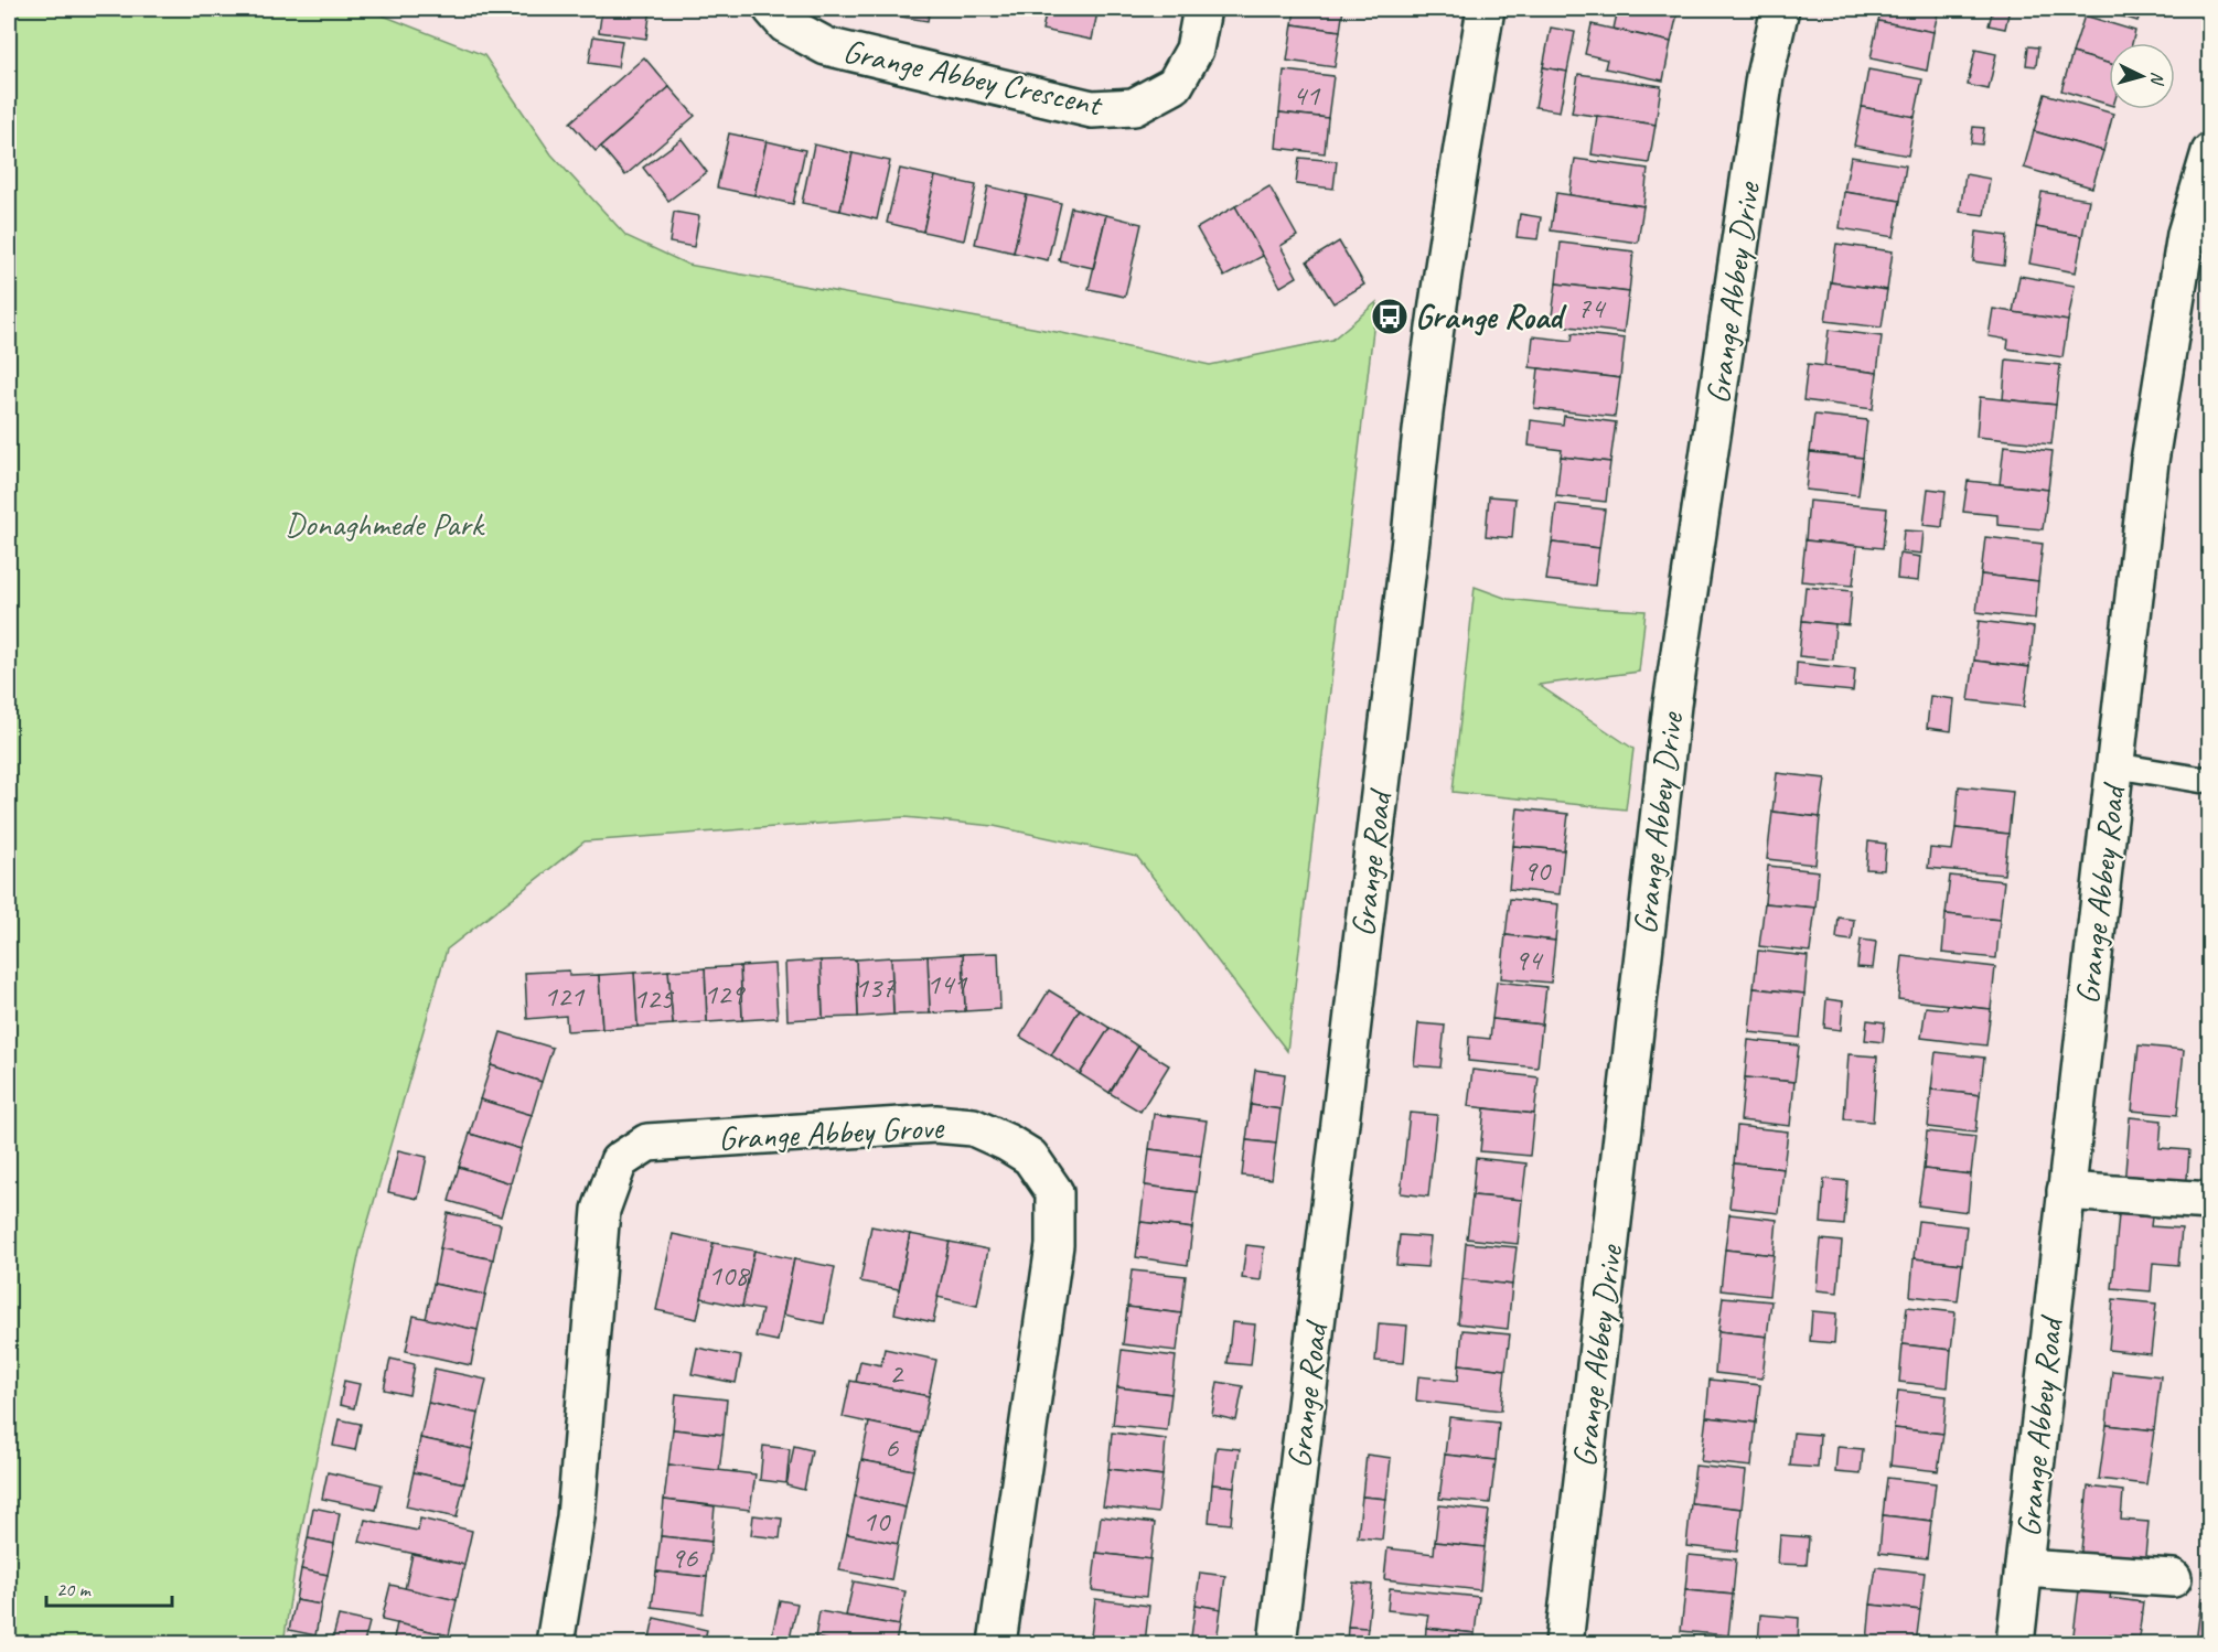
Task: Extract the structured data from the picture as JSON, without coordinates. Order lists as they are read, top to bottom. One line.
{"streets":{"street":["Grange Abbey Crescent","Grange Abbey Drive","Grange Road","Grange Abbey Road","Grange Abbey Grove"]},"parks":["Donaghmede Park"],"places":{"bus stop":["Grange Road"]},"house_numbers":["41","74","90","94","141","137","129","121","125","108","2","6","10","96"],"scale_bar":"20 m","north":"right"}
